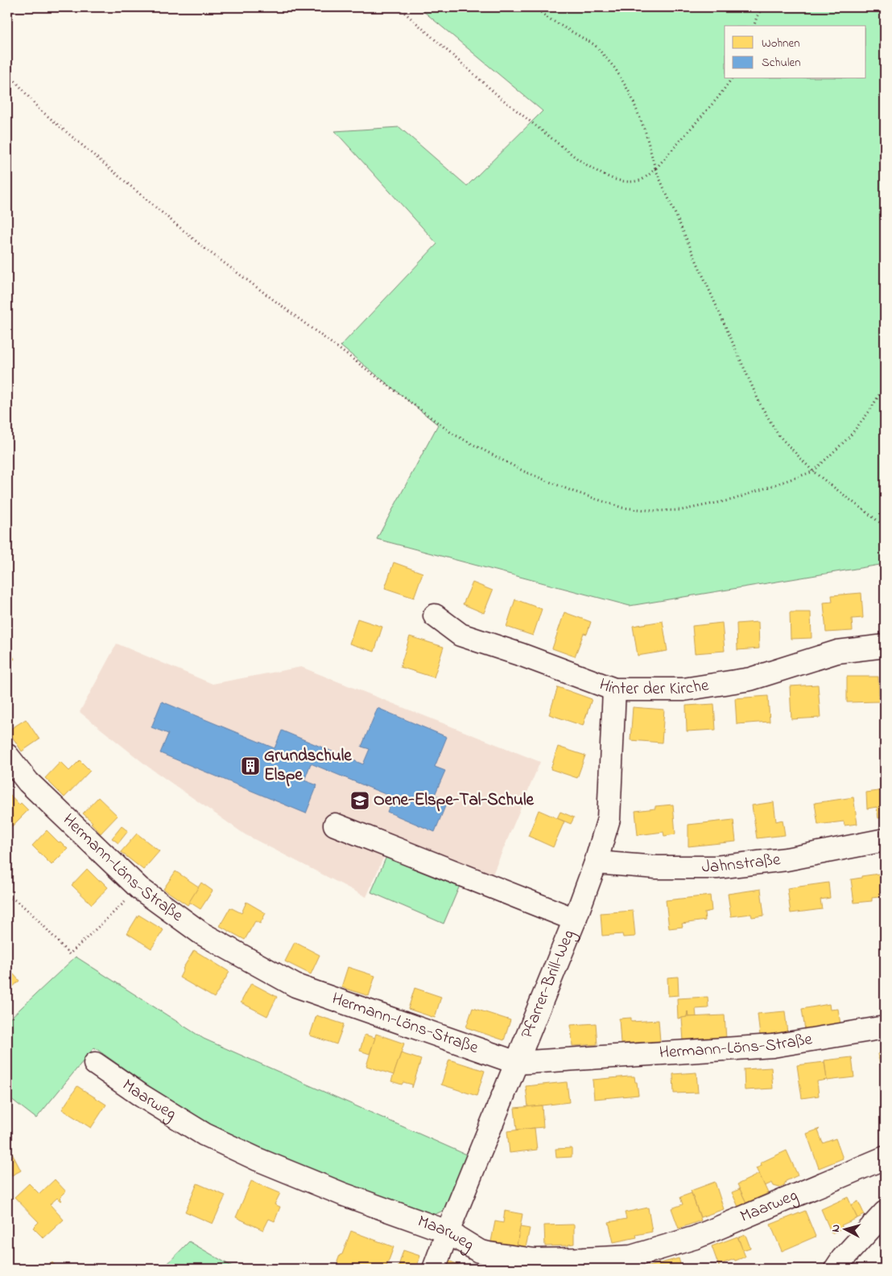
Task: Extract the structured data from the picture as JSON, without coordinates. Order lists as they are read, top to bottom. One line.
{"streets":{"street":["Hinter der Kirche","Jahnstraße","Hermann-Löns-Straße","Pfarrer-Brill-Weg","Maarweg"]},"crossings":[["Hinter der Kirche","Pfarrer-Brill-Weg"],["Jahnstraße","Pfarrer-Brill-Weg"],["Hermann-Löns-Straße","Pfarrer-Brill-Weg"],["Pfarrer-Brill-Weg","Maarweg"]],"places":{"building":["Grundschule Elspe"],"school or university":["Oene-Elspe-Tal-Schule"]},"legend":["Wohnen","Schulen"],"north":"left"}
